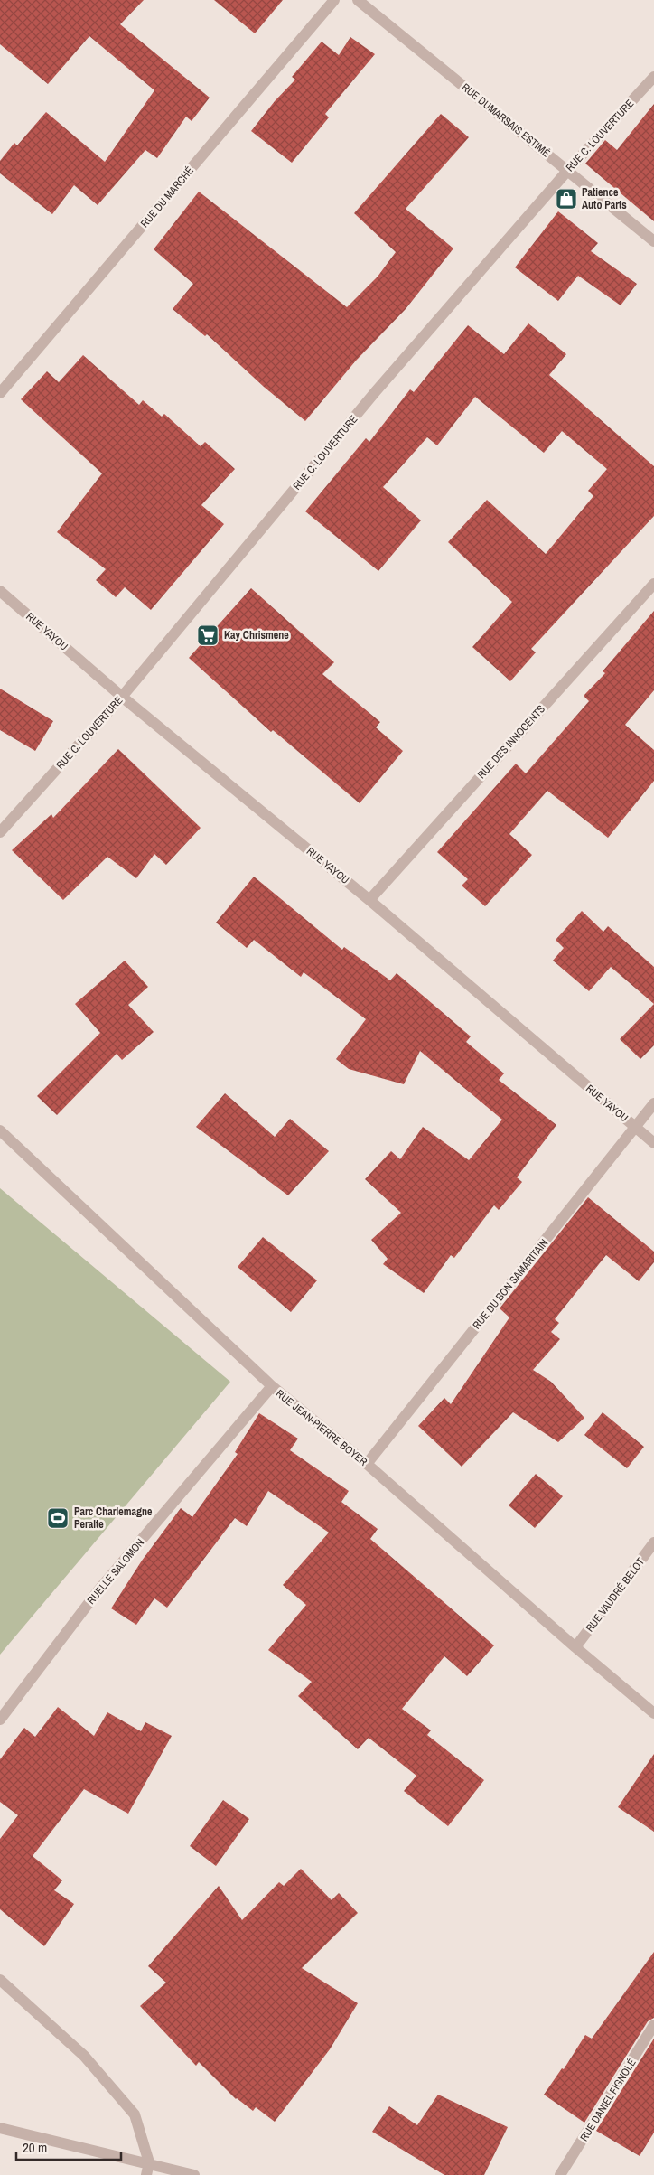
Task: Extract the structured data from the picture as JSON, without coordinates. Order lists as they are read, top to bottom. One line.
{"streets":{"street":["RUE DUMARSAIS ESTIMÉ","RUE C. LOUVERTURE","RUE DU MARCHÉ","RUE YAYOU","RUE DES INNOCENTS","RUE DU BON SAMARITAIN","RUE JEAN-PIERRE BOYER","RUELLE SALOMON","RUE VAUDRÉ BELOT","RUE DANIEL FIGNOLÉ"]},"crossings":[["RUE DUMARSAIS ESTIMÉ","RUE C. LOUVERTURE"],["RUE C. LOUVERTURE","RUE YAYOU"],["RUE YAYOU","RUE DES INNOCENTS"],["RUE YAYOU","RUE DU BON SAMARITAIN"],["RUE DU BON SAMARITAIN","RUE JEAN-PIERRE BOYER"],["RUE JEAN-PIERRE BOYER","RUELLE SALOMON"],["RUE JEAN-PIERRE BOYER","RUE VAUDRÉ BELOT"]],"places":{"shop":["Patience Auto Parts"],"supermarket":["Kay Chrismene"],"sports":["Parc Charlemagne Peralte"]},"scale_bar":"20 m"}
